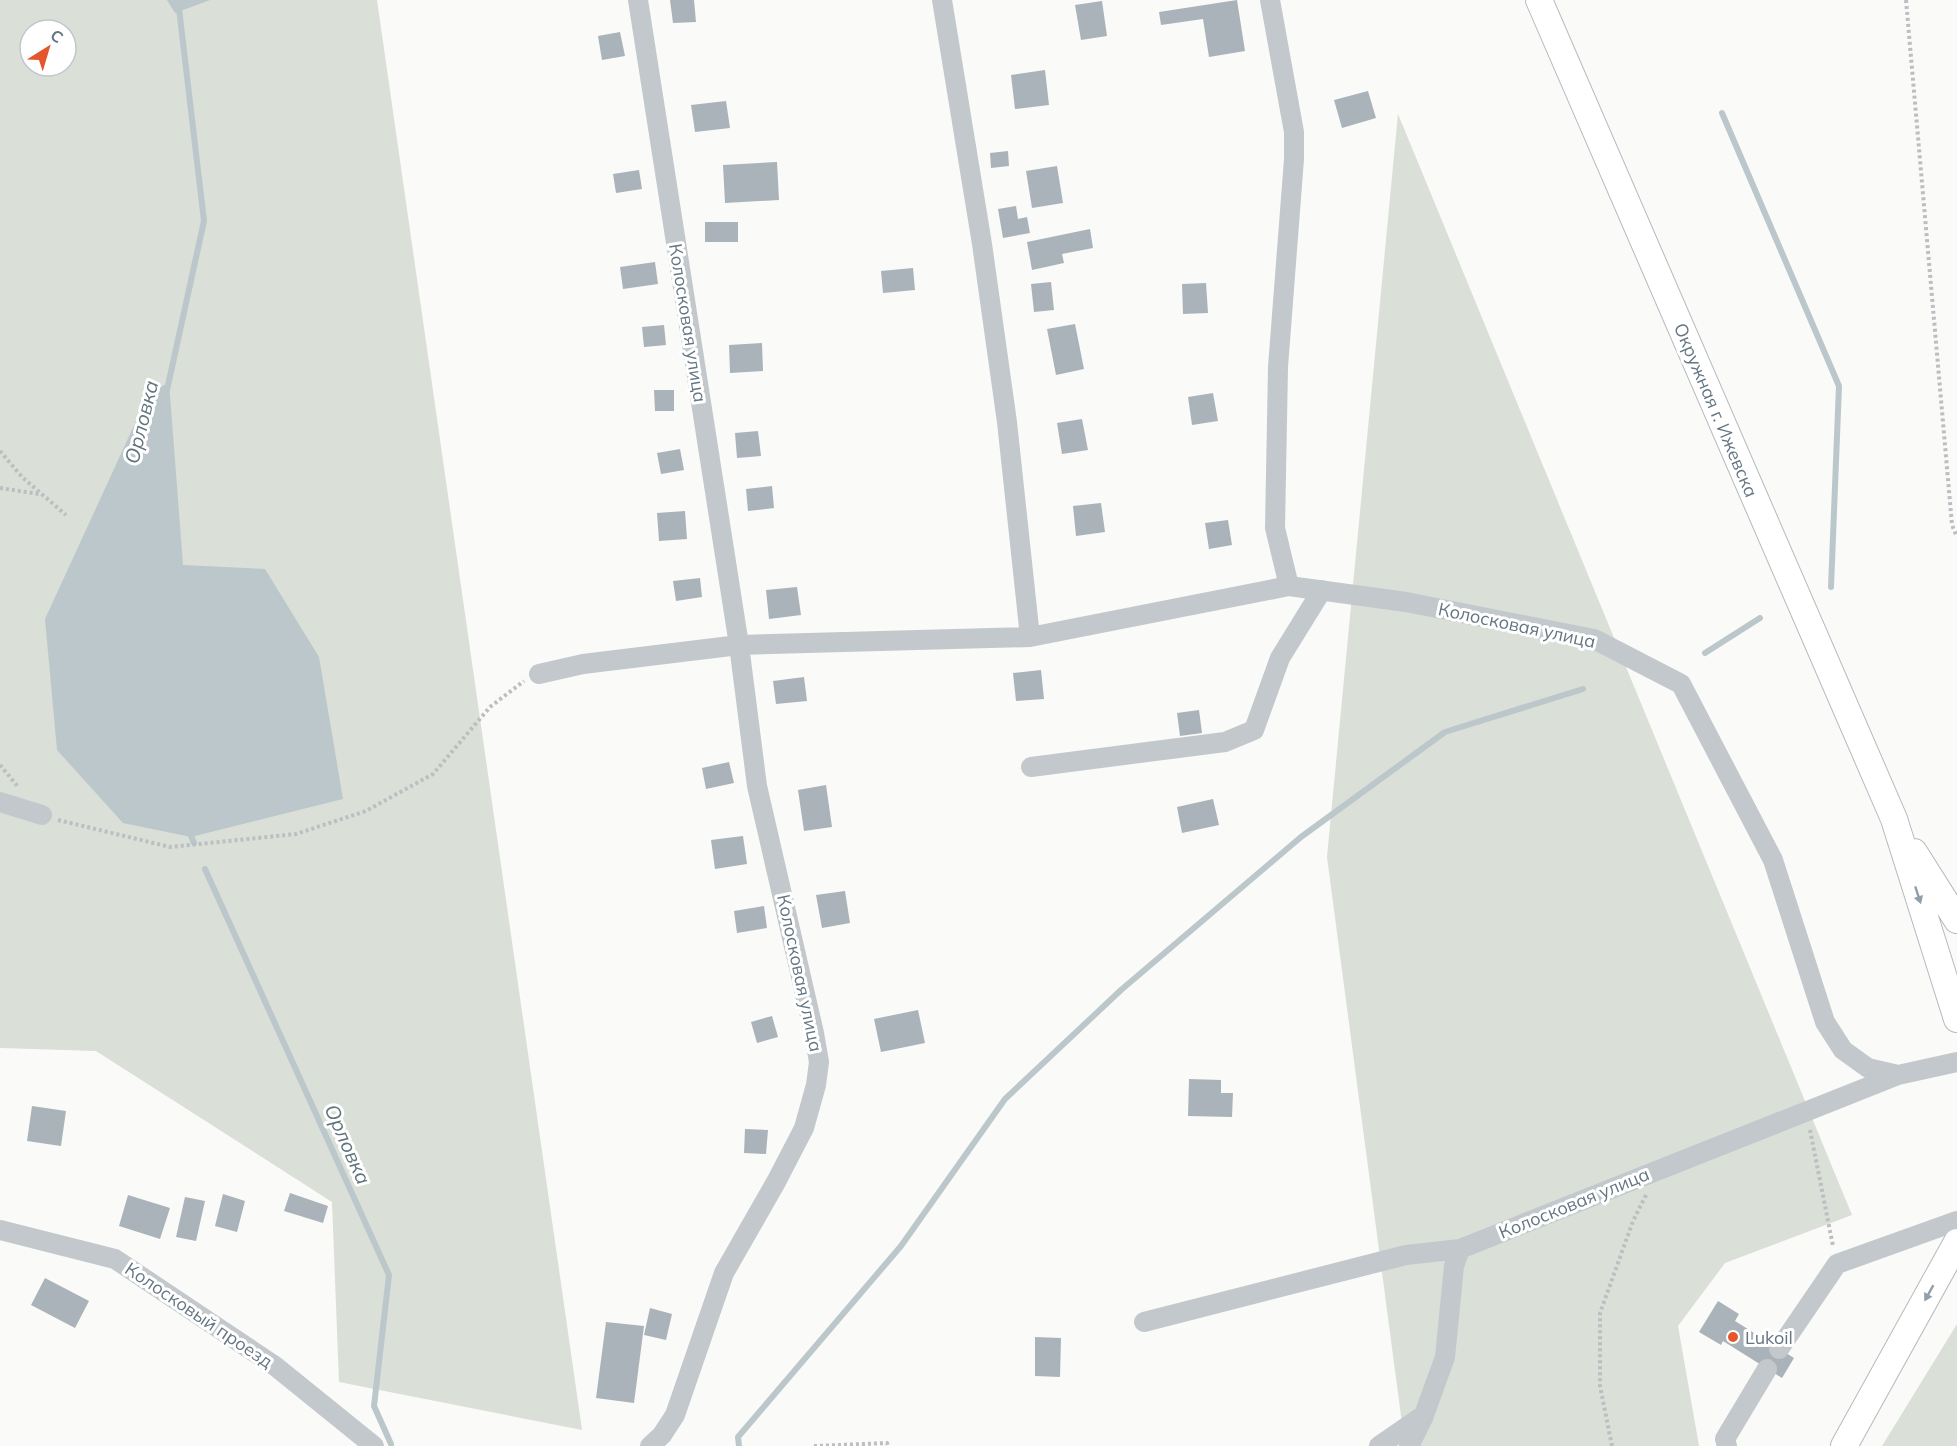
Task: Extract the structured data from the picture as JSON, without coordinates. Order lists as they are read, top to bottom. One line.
{"streets":{"main road":["Окружная г. Ижевска"],"street":["Колосковая улица","Колосковый проезд"]},"water":["Орловка"],"places":["Lukoil"],"north":"top right"}
